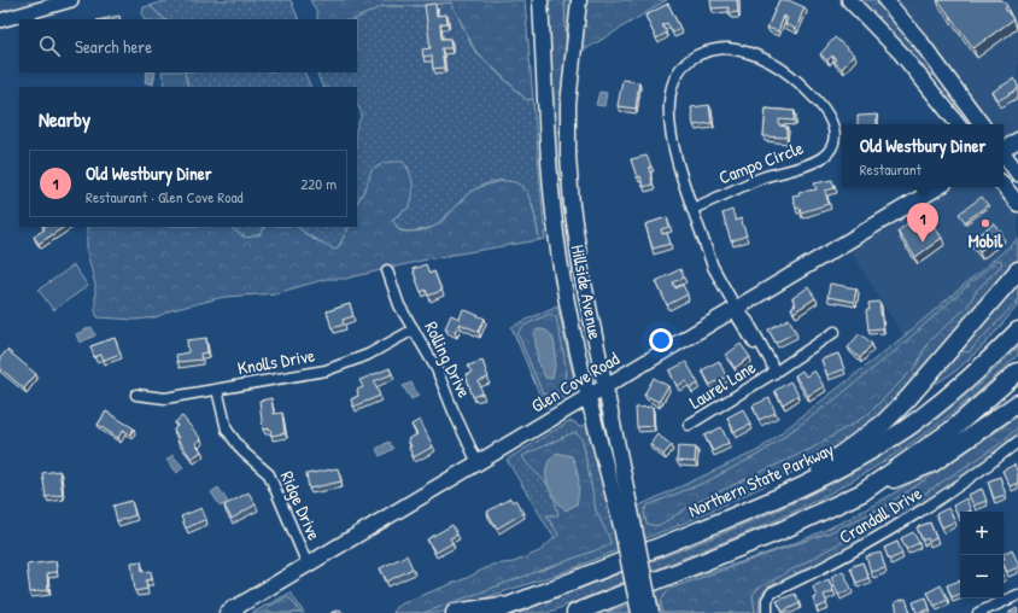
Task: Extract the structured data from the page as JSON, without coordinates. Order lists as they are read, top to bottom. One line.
{"streets":{"highway":["Northern State Parkway"],"main road":["Hillside Avenue","Glen Cove Road"],"street":["Campo Circle","Rolling Drive","Knolls Drive","Laurel Lane","Ridge Drive","Crandall Drive"]},"crossings":[["Campo Circle","Glen Cove Road"],["Campo Circle","Laurel Lane"],["Hillside Avenue","Glen Cove Road"],["Rolling Drive","Knolls Drive"],["Rolling Drive","Glen Cove Road"],["Knolls Drive","Ridge Drive"],["Glen Cove Road","Laurel Lane"],["Glen Cove Road","Ridge Drive"]],"places":["Mobil"],"page":{"search":"Search here","heading":"Nearby","popup":["Old Westbury Diner","Restaurant"],"list":[{"mark":"1","name":"Old Westbury Diner","note":"Restaurant · Glen Cove Road","value":"220 m"}],"pins":"1","map_buttons":["+","−"]}}
